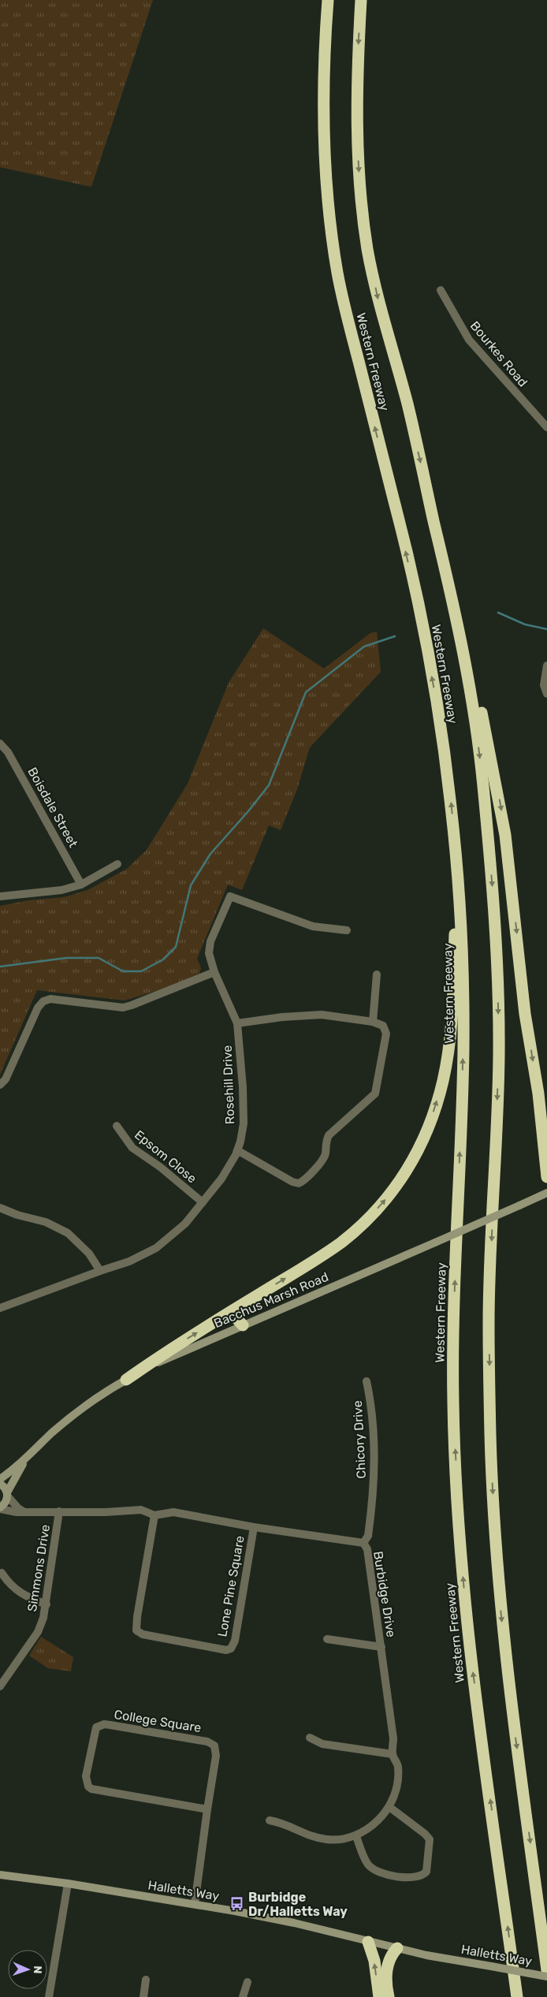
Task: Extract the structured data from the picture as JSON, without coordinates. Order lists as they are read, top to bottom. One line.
{"streets":{"highway":["Western Freeway"],"main road":["Bacchus Marsh Road","Halletts Way"],"street":["Bourkes Road","Boisdale Street","Rosehill Drive","Epsom Close","Chicory Drive","Simmons Drive","Lone Pine Square","Burbidge Drive","College Square"]},"crossings":[["Rosehill Drive","Epsom Close"],["Bacchus Marsh Road","Burbidge Drive"],["Chicory Drive","Burbidge Drive"],["Simmons Drive","Burbidge Drive"],["Lone Pine Square","Burbidge Drive"]],"places":{"bus stop":["Burbidge Dr/Halletts Way"]},"north":"right"}
